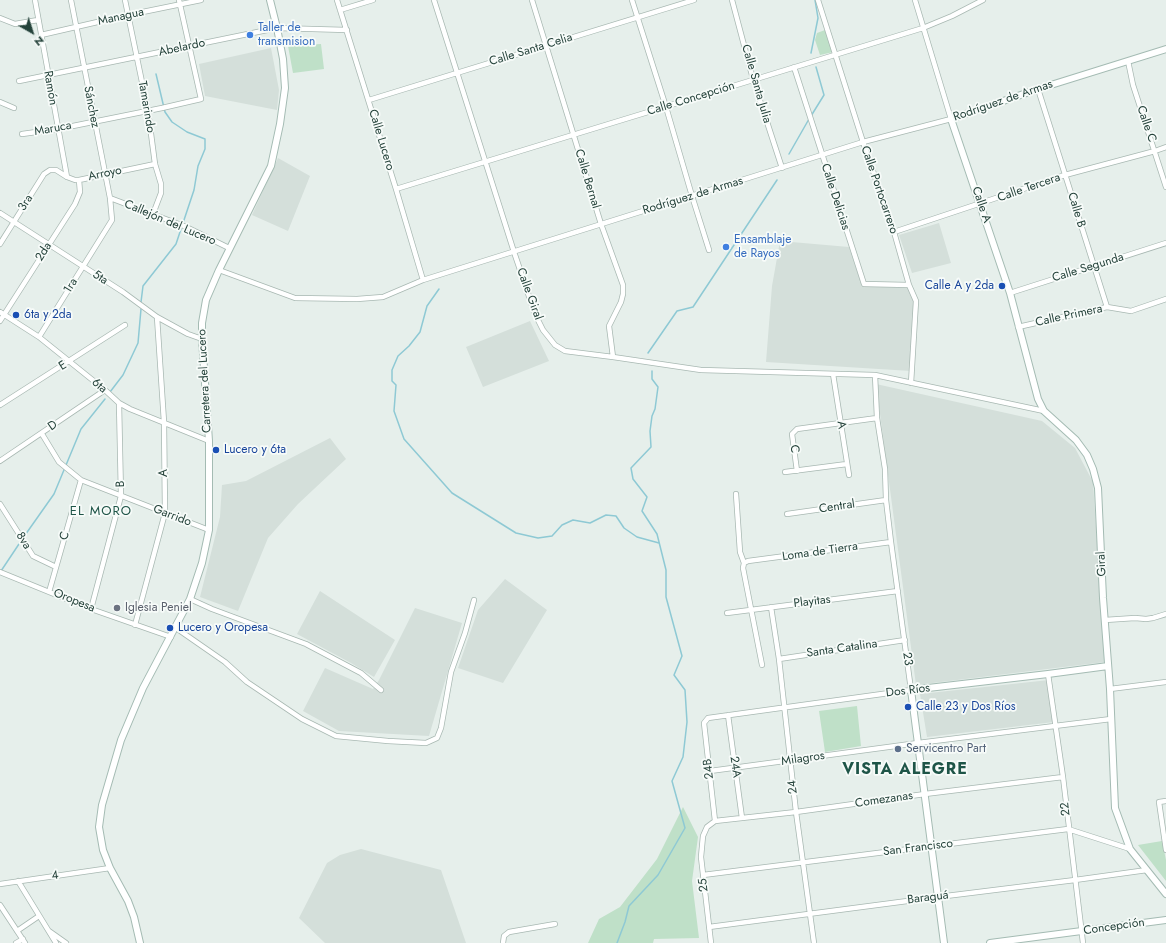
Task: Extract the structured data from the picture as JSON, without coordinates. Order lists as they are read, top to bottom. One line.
{"streets":{"street":["Managua","Abelardo","Calle Santa Celia","Calle Santa Julia","Ramón","Calle Concepción","Rodríguez de Armas","Sánchez","Tamarindo","Calle C","Maruca","Calle Lucero","Arroyo","Calle Bernal","Calle Tercera","Calle Portocarrero","Calle Delicias","3ra","Calle A","Calle B","Callejón del Lucero","2da","Calle Segunda","5ta","1ra","Calle Giral","Calle Primera","E","Carretera del Lucero","6ta","A","D","C","B","Central","Garrido","8va","Loma de Tierra","Giral","Oropesa","Playitas","Santa Catalina","23","Dos Ríos","Milagros","24A","24B","24","Comezanas","22","San Francisco","4","25","Baraguá","Concepción"]},"crossings":[["Managua","Ramón"],["Managua","Sánchez"],["Managua","Tamarindo"],["Abelardo","Ramón"],["Abelardo","Sánchez"],["Abelardo","Tamarindo"],["Abelardo","Maruca"],["Abelardo","Calle Lucero"],["Abelardo","Carretera del Lucero"],["Calle Santa Celia","Calle Lucero"],["Calle Santa Celia","Calle Bernal"],["Calle Santa Celia","Calle Giral"],["Calle Santa Julia","Calle Concepción"],["Calle Santa Julia","Rodríguez de Armas"],["Ramón","Maruca"],["Ramón","Arroyo"],["Calle Concepción","Calle Lucero"],["Calle Concepción","Calle Bernal"],["Calle Concepción","Calle Portocarrero"],["Calle Concepción","Calle Delicias"],["Calle Concepción","Calle A"],["Calle Concepción","Calle Giral"],["Rodríguez de Armas","Calle C"],["Rodríguez de Armas","Calle Lucero"],["Rodríguez de Armas","Calle Bernal"],["Rodríguez de Armas","Calle Portocarrero"],["Rodríguez de Armas","Calle Delicias"],["Rodríguez de Armas","Calle A"],["Rodríguez de Armas","Calle B"],["Rodríguez de Armas","Calle Giral"],["Rodríguez de Armas","Carretera del Lucero"],["Sánchez","Maruca"],["Sánchez","Arroyo"],["Sánchez","Callejón del Lucero"],["Sánchez","1ra"],["Tamarindo","Maruca"],["Tamarindo","Arroyo"],["Tamarindo","Callejón del Lucero"],["Calle C","Calle Tercera"],["Arroyo","3ra"],["Arroyo","2da"],["Calle Bernal","Calle Giral"],["Calle Tercera","Calle Portocarrero"],["Calle Tercera","Calle A"],["Calle Tercera","Calle B"],["Calle Portocarrero","Calle Delicias"],["3ra","5ta"],["Calle A","Calle Segunda"],["Calle A","Calle Primera"],["Calle A","Giral"],["Calle B","Calle Segunda"],["Calle B","Calle Primera"],["Callejón del Lucero","Carretera del Lucero"],["2da","5ta"],["2da","6ta"],["5ta","1ra"],["5ta","Carretera del Lucero"],["5ta","A"],["1ra","6ta"],["Calle Giral","A"],["Calle Giral","23"],["E","6ta"],["Carretera del Lucero","6ta"],["Carretera del Lucero","Garrido"],["Carretera del Lucero","Oropesa"],["Carretera del Lucero","4"],["6ta","A"],["6ta","D"],["6ta","B"],["A","C"],["A","Garrido"],["A","Oropesa"],["D","Garrido"],["C","Garrido"],["C","8va"],["C","Oropesa"],["B","Garrido"],["B","Oropesa"],["Central","23"],["Loma de Tierra","23"],["Giral","Dos Ríos"],["Giral","Milagros"],["Giral","San Francisco"],["Giral","Baraguá"],["Playitas","23"],["Playitas","24"],["Santa Catalina","23"],["Santa Catalina","24"],["23","Dos Ríos"],["23","Milagros"],["23","Comezanas"],["23","San Francisco"],["23","Baraguá"],["Dos Ríos","24A"],["Dos Ríos","24B"],["Dos Ríos","24"],["Dos Ríos","22"],["Milagros","24A"],["Milagros","24B"],["Milagros","24"],["Milagros","22"],["24A","Comezanas"],["24B","Comezanas"],["24B","25"],["24","Comezanas"],["24","San Francisco"],["24","Baraguá"],["Comezanas","22"],["Comezanas","25"],["22","San Francisco"],["22","Baraguá"],["22","Concepción"],["San Francisco","25"],["25","Baraguá"]],"districts":["EL MORO","VISTA ALEGRE"],"places":["Taller de transmision","Ensamblaje de Rayos","Calle A y 2da","6ta y 2da","Lucero y 6ta","Iglesia Peniel","Lucero y Oropesa","Calle 23 y Dos Ríos","Servicentro Part"],"north":"bottom right"}
